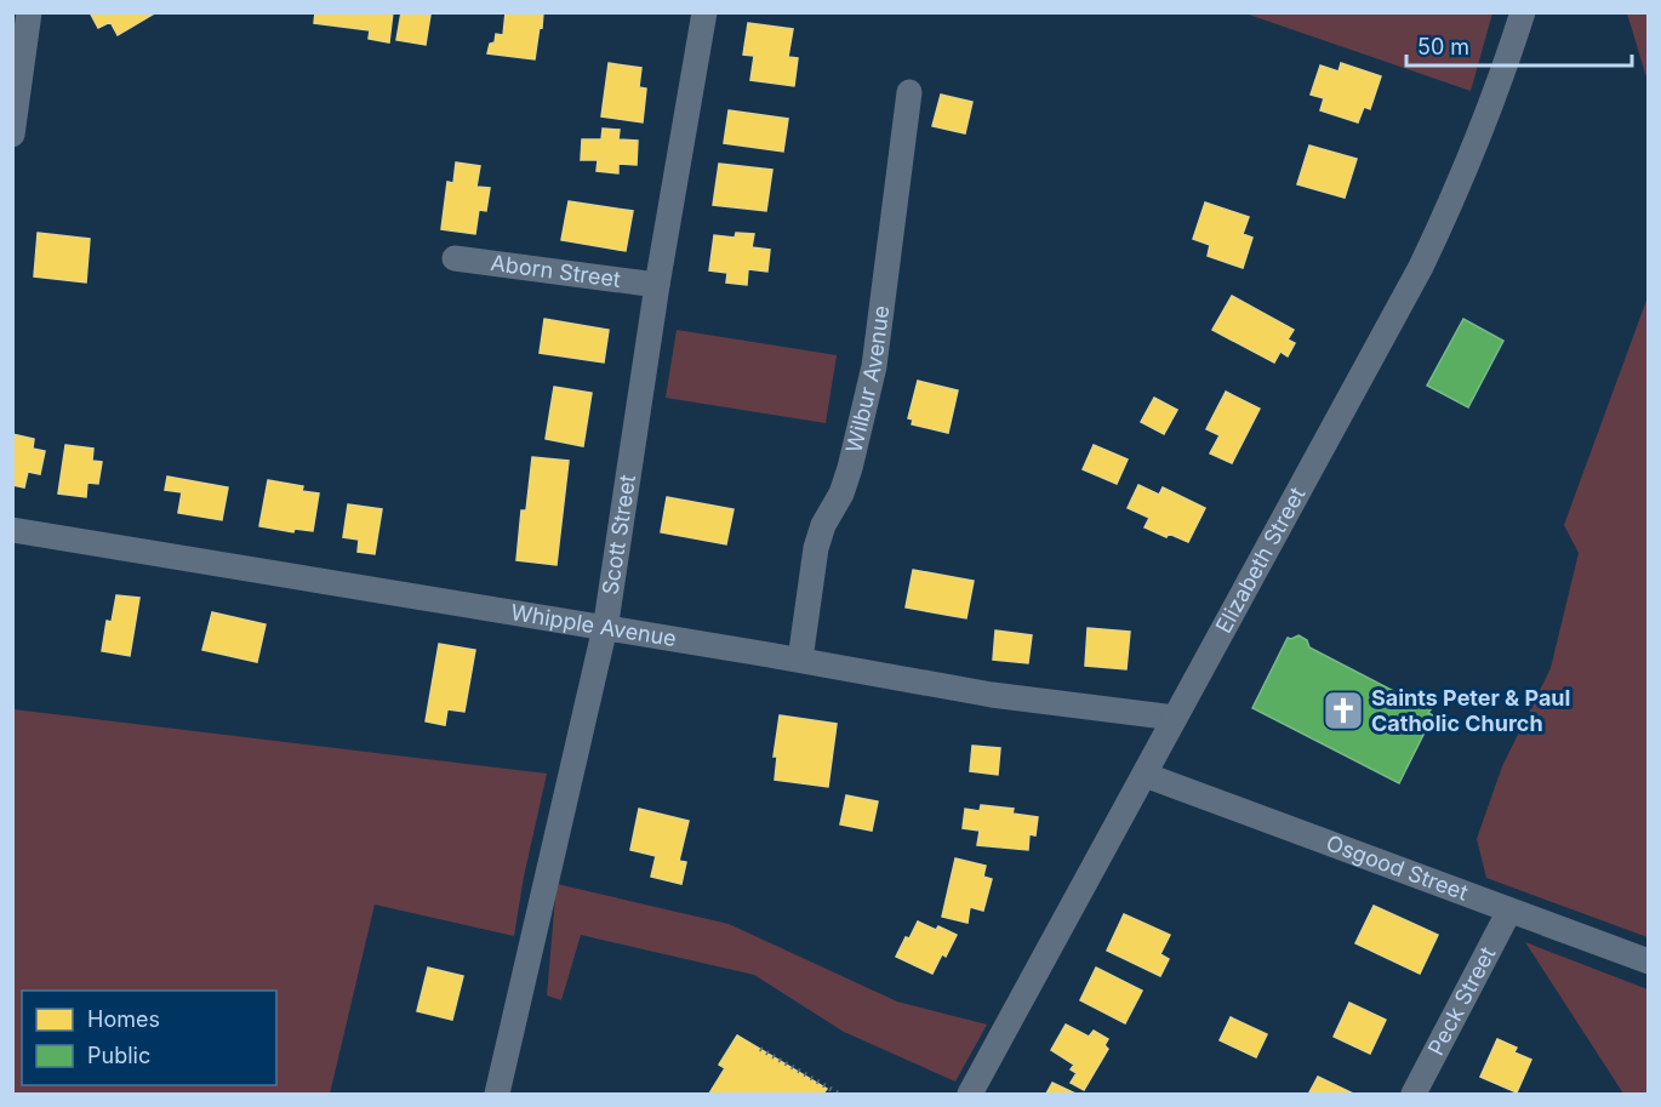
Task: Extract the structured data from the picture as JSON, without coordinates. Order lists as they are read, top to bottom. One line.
{"streets":{"street":["Aborn Street","Wilbur Avenue","Scott Street","Elizabeth Street","Whipple Avenue","Osgood Street","Peck Street"]},"crossings":[["Aborn Street","Scott Street"],["Wilbur Avenue","Whipple Avenue"],["Scott Street","Whipple Avenue"],["Elizabeth Street","Whipple Avenue"],["Elizabeth Street","Osgood Street"],["Osgood Street","Peck Street"]],"places":{"church":["Saints Peter & Paul Catholic Church"]},"legend":["Homes","Public"],"scale_bar":"50 m"}
